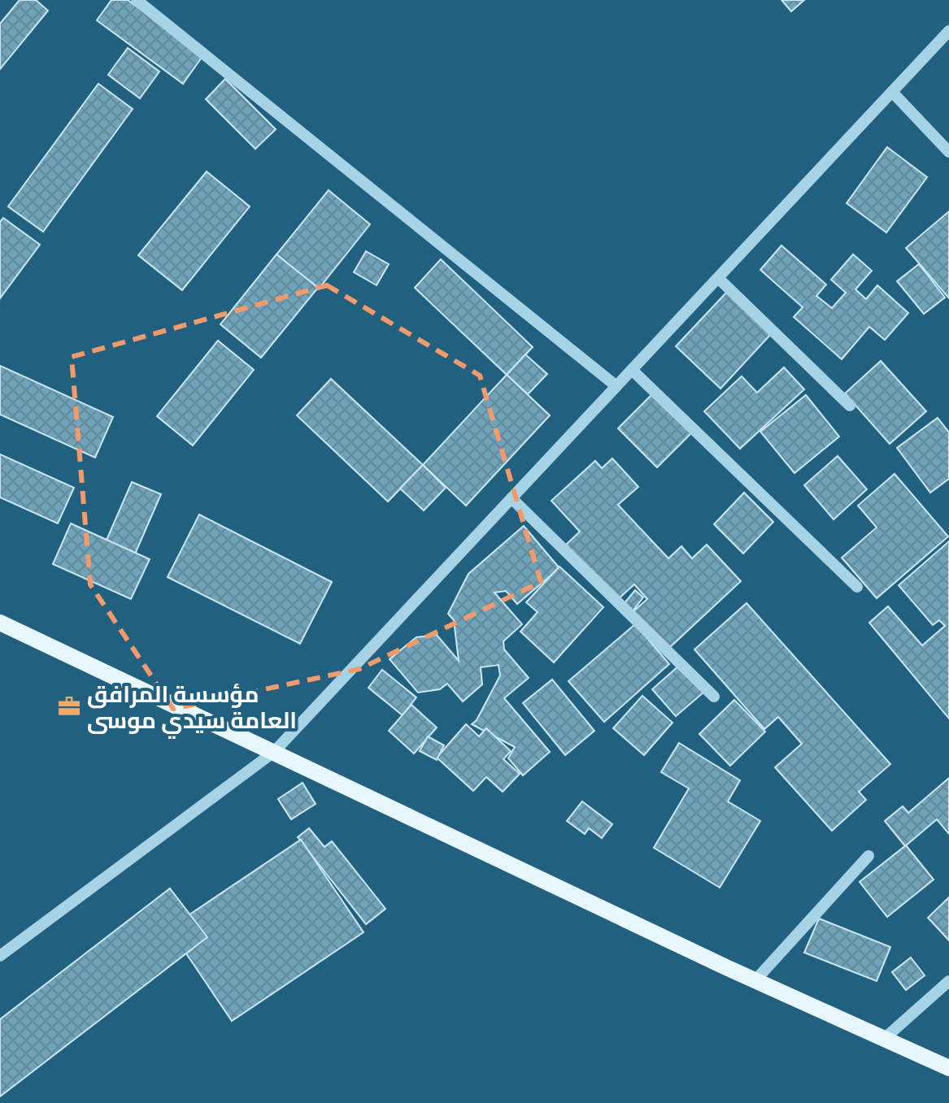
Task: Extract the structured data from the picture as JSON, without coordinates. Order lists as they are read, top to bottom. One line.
{"places":{"office":["مؤسسة المرافق العامة سيدي موسى"]}}
